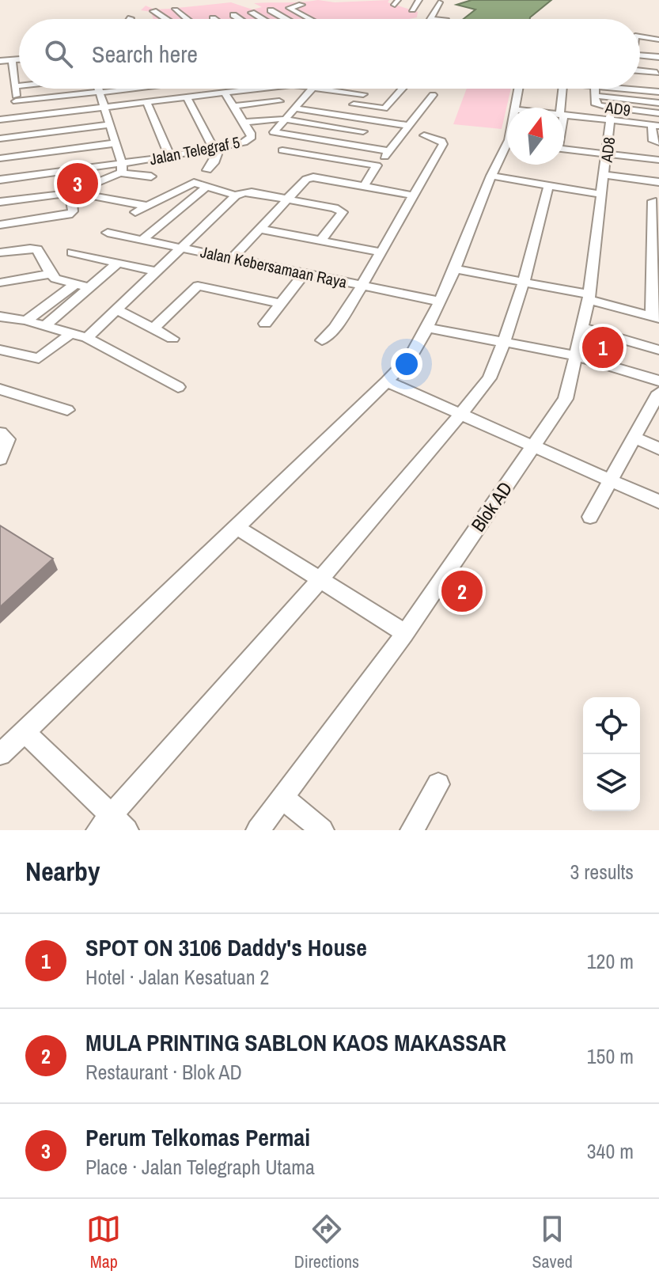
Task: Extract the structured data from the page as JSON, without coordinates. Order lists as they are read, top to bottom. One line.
{"streets":{"street":["AD9","AD8","Jalan Telegraf 5","Jalan Kebersamaan Raya","Blok AD"]},"crossings":[["AD9","AD8"],["AD8","Blok AD"]],"north":"top","page":{"search":"Search here","pins":["3","1","2"],"heading":["Nearby","3 results"],"list":[{"mark":"1","name":"SPOT ON 3106 Daddy's House","note":"Hotel · Jalan Kesatuan 2","value":"120 m"},{"mark":"2","name":"MULA PRINTING SABLON KAOS MAKASSAR","note":"Restaurant · Blok AD","value":"150 m"},{"mark":"3","name":"Perum Telkomas Permai","note":"Place · Jalan Telegraph Utama","value":"340 m"}],"nav":["Map","Directions","Saved"]}}
